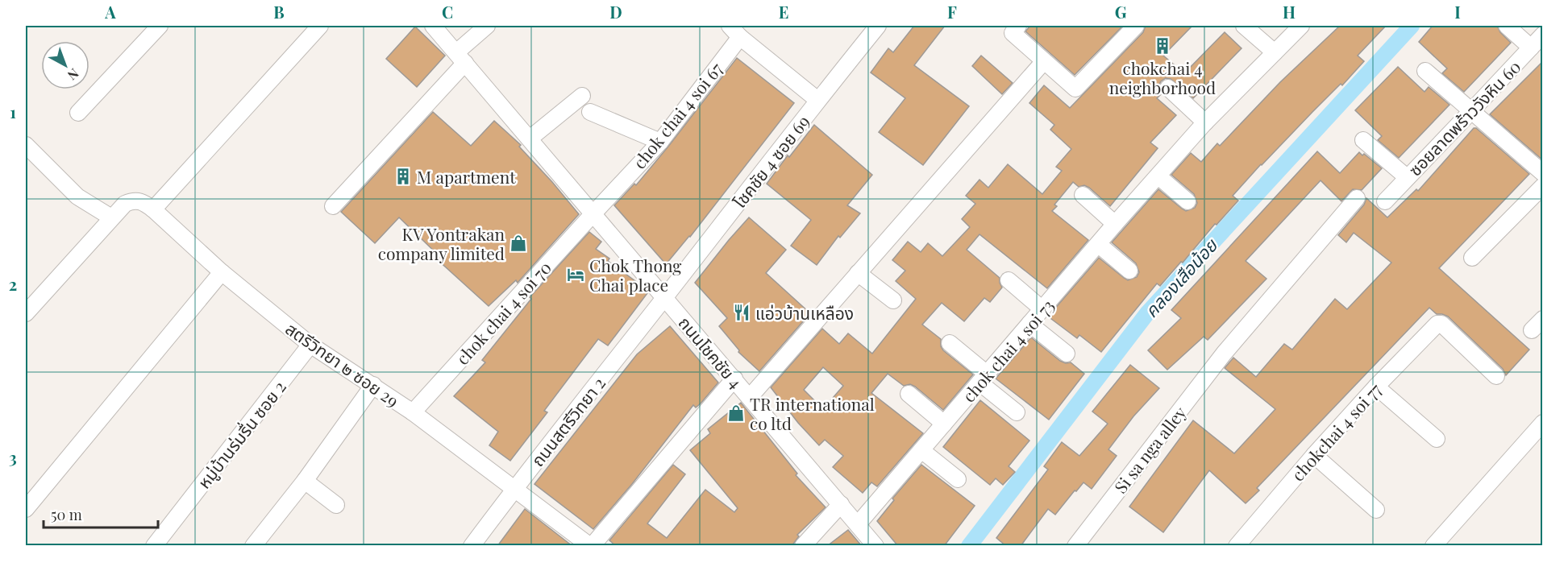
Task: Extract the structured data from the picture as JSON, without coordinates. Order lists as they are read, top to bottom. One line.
{"streets":{"street":["chok chai 4 soi 67","ซอยลาดพร้าววังหิน 60","โชคชัย 4 ซอย 69","chok chai 4 soi 70","chok chai 4 soi 73","ถนนโชคชัย 4","สตรีวิทยา ๒ ซอย 29","ถนนสตรีวิทยา 2","chokchai 4 soi 77","หมู่บ้านร่มรื่น ซอย 2","Si sa nga alley"]},"crossings":[["chok chai 4 soi 67","chok chai 4 soi 70"],["chok chai 4 soi 67","ถนนโชคชัย 4"],["โชคชัย 4 ซอย 69","ถนนโชคชัย 4"],["โชคชัย 4 ซอย 69","ถนนสตรีวิทยา 2"],["chok chai 4 soi 70","ถนนโชคชัย 4"],["chok chai 4 soi 70","สตรีวิทยา ๒ ซอย 29"],["chok chai 4 soi 73","ถนนโชคชัย 4"],["ถนนโชคชัย 4","ถนนสตรีวิทยา 2"],["สตรีวิทยา ๒ ซอย 29","ถนนสตรีวิทยา 2"],["สตรีวิทยา ๒ ซอย 29","หมู่บ้านร่มรื่น ซอย 2"]],"water":["คลองเสือน้อย"],"places":{"building":["chokchai 4 neighborhood","M apartment"],"shop":["KV Yontrakan company limited","TR international co ltd"],"hotel":["Chok Thong Chai place"],"restaurant":["แอ่วบ้านเหลือง"]},"scale_bar":"50 m","north":"bottom right","grid":{"columns":["A","B","C","D","E","F","G","H","I"],"rows":["1","2","3"]}}
